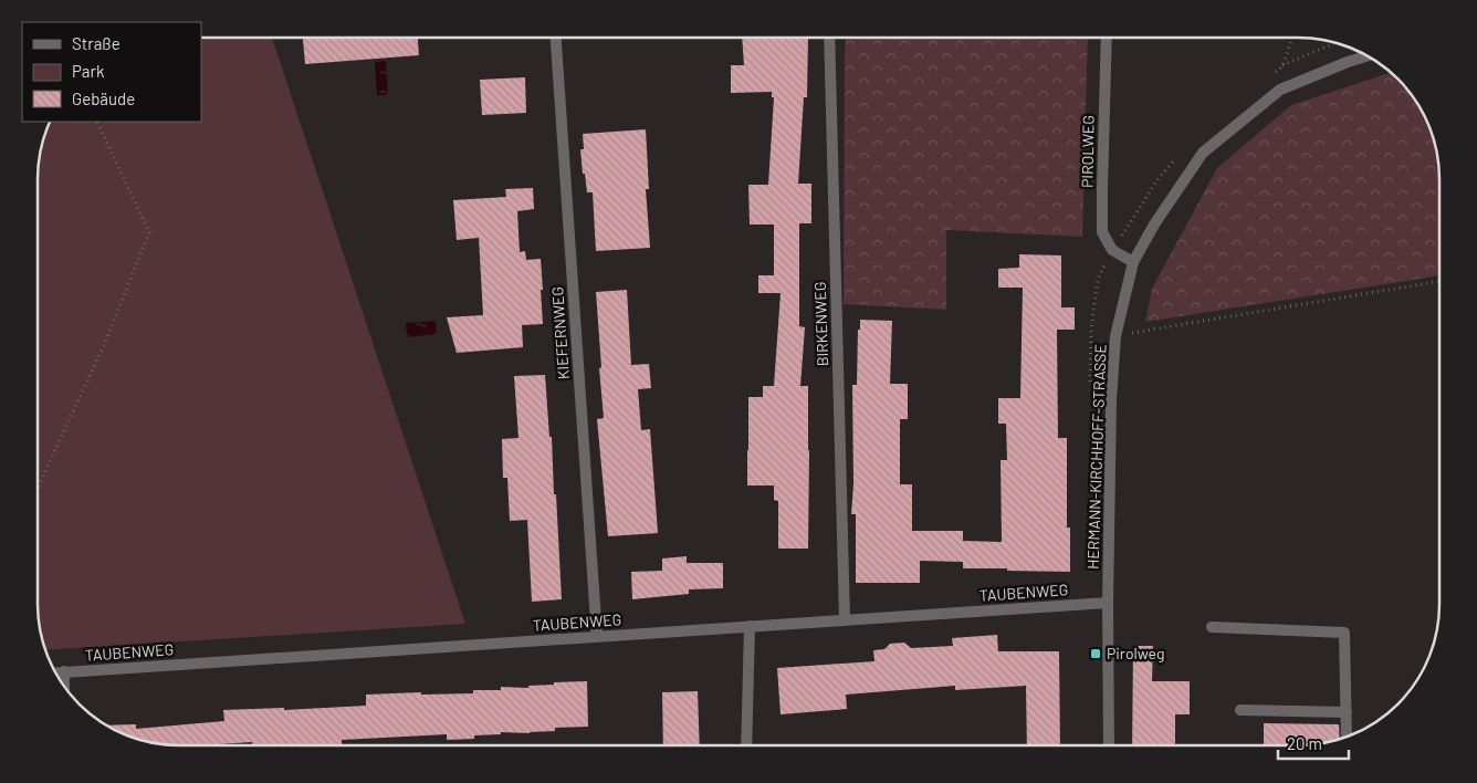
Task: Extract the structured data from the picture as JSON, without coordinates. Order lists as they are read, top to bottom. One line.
{"streets":{"street":["PIROLWEG","BIRKENWEG","KIEFERNWEG","HERMANN-KIRCHHOFF-STRASSE","TAUBENWEG"]},"crossings":[["PIROLWEG","HERMANN-KIRCHHOFF-STRASSE"],["BIRKENWEG","TAUBENWEG"],["KIEFERNWEG","TAUBENWEG"],["HERMANN-KIRCHHOFF-STRASSE","TAUBENWEG"]],"places":{"transit":["Pirolweg"]},"legend":["Straße","Park","Gebäude"],"scale_bar":"20 m"}
